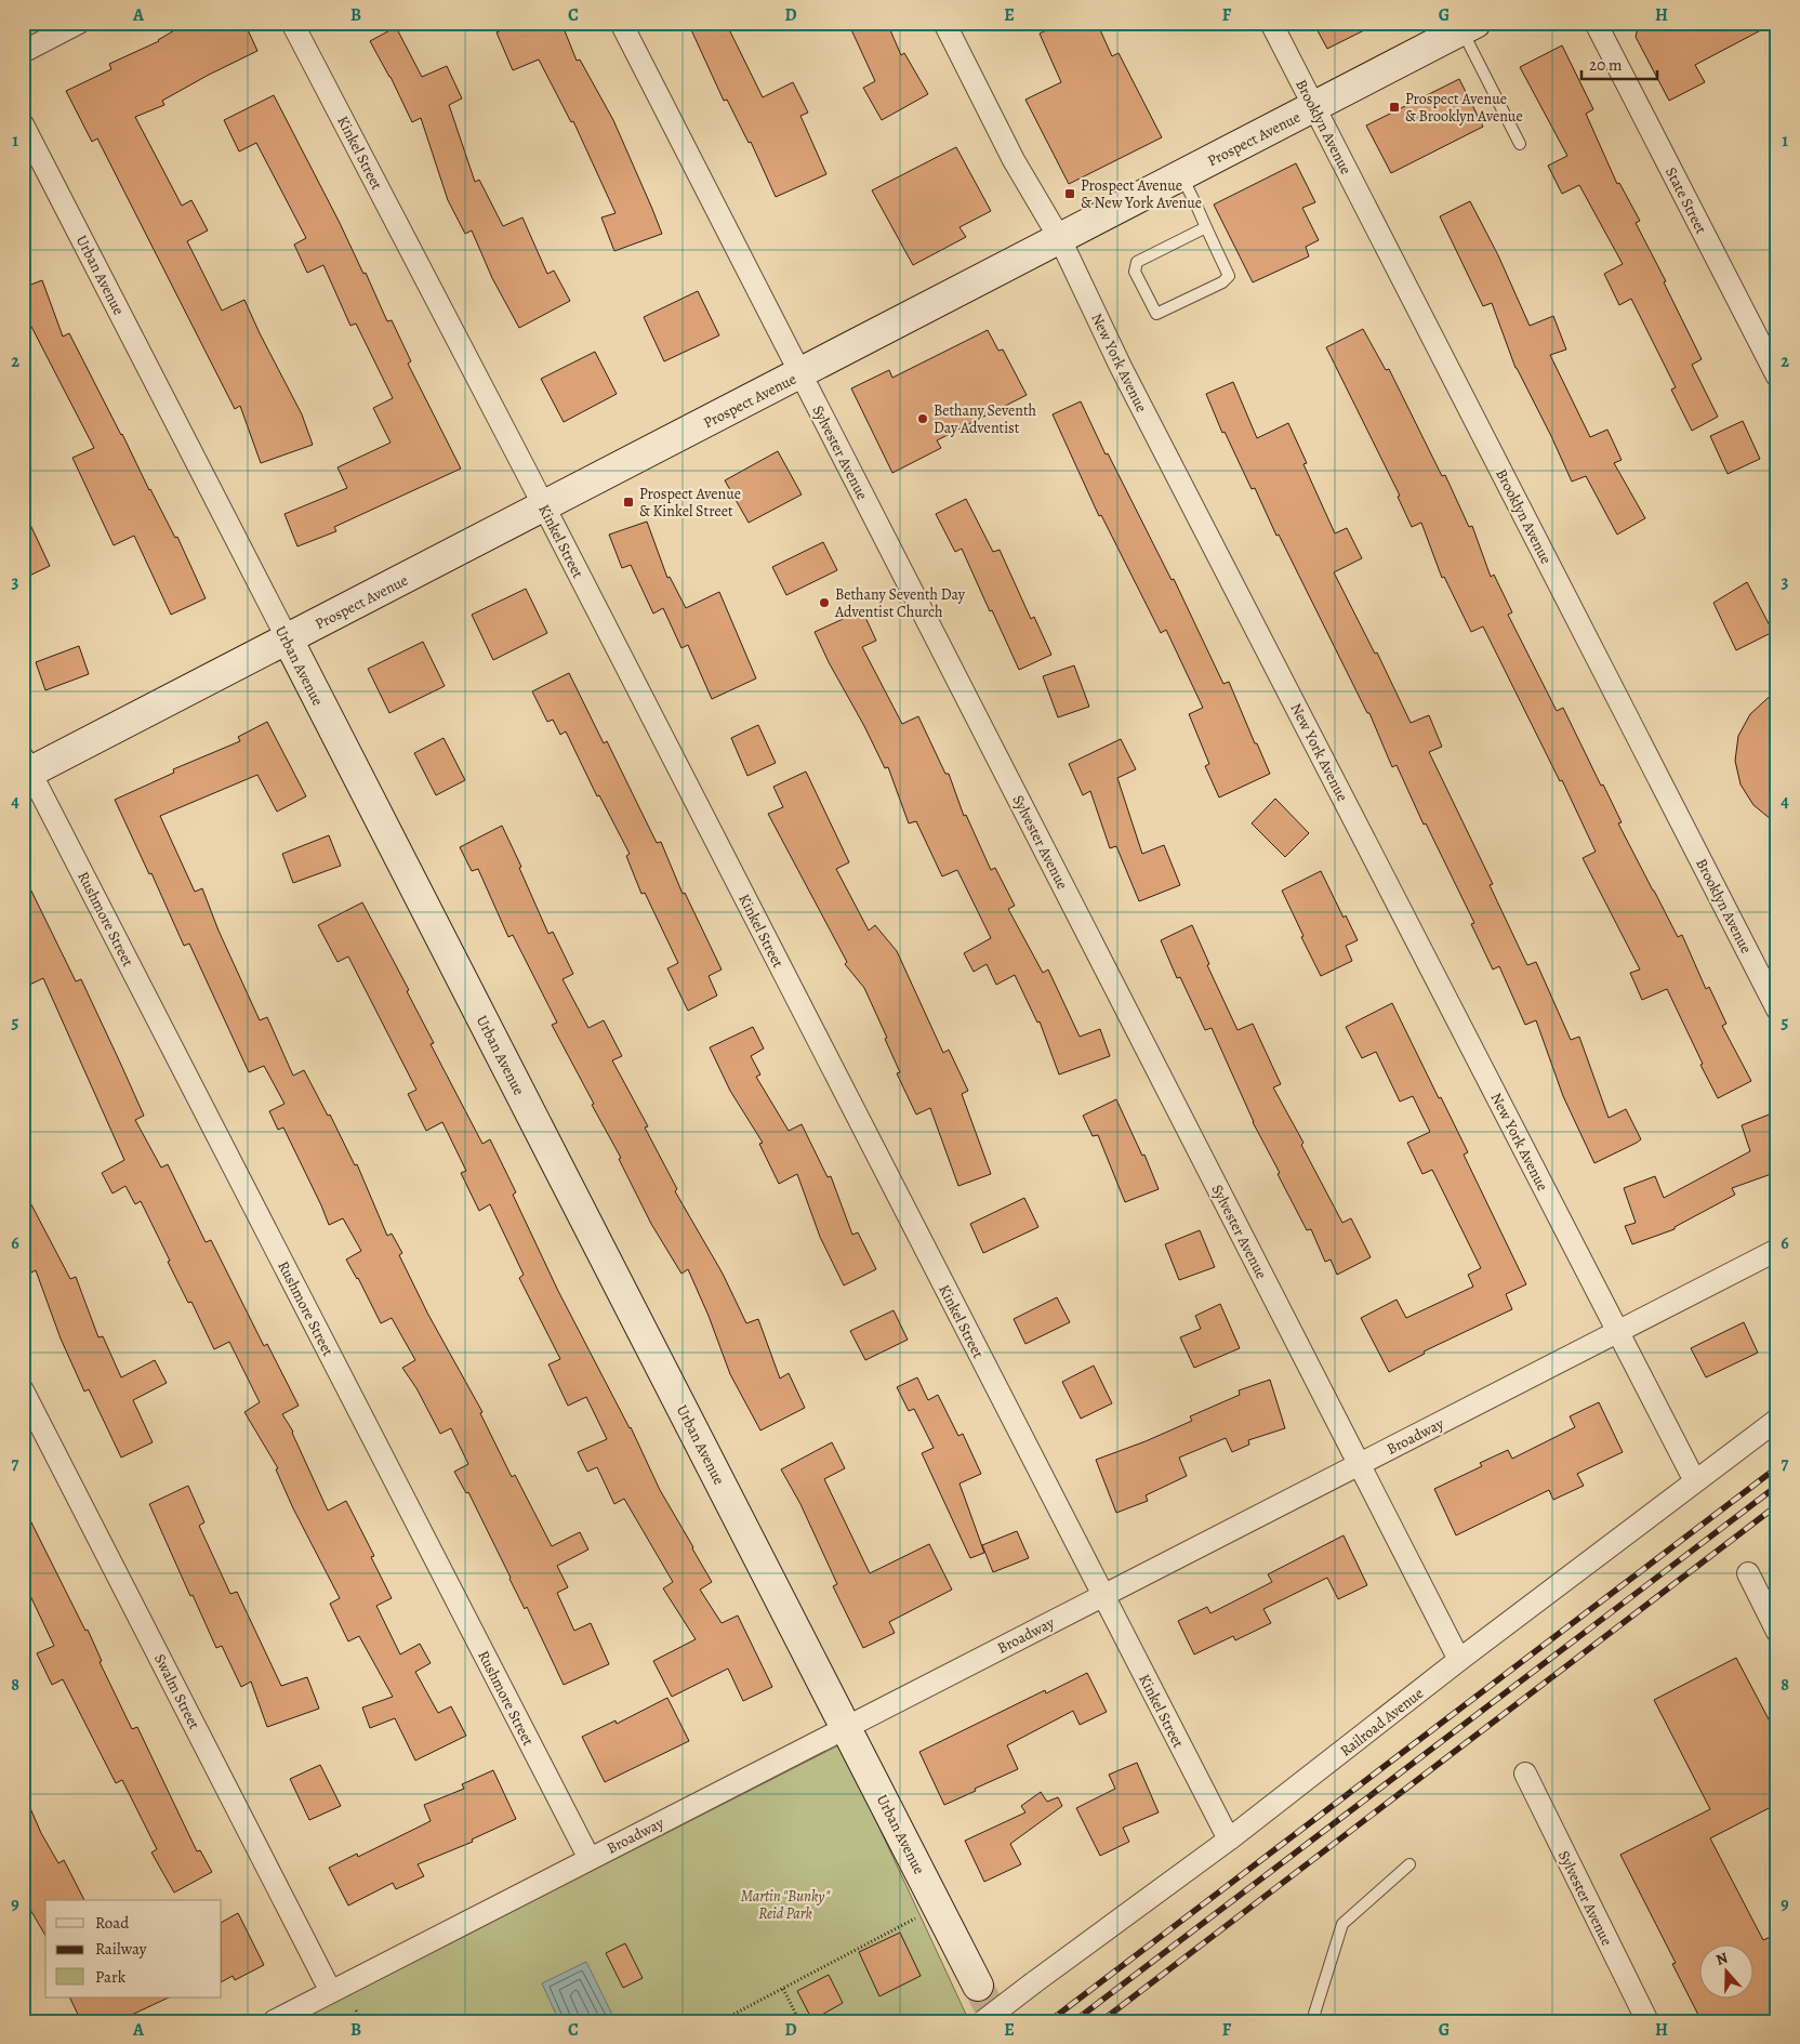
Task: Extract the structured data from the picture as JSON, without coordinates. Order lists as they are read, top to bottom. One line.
{"streets":{"main road":["Prospect Avenue","Urban Avenue"],"street":["Brooklyn Avenue","Kinkel Street","State Street","New York Avenue","Sylvester Avenue","Rushmore Street","Broadway","Swalm Street","Railroad Avenue"]},"crossings":[["Brooklyn Avenue","Prospect Avenue"],["Prospect Avenue","Kinkel Street"],["Prospect Avenue","Urban Avenue"],["Prospect Avenue","New York Avenue"],["Prospect Avenue","Sylvester Avenue"],["Prospect Avenue","Rushmore Street"],["Kinkel Street","Broadway"],["Kinkel Street","Railroad Avenue"],["Urban Avenue","Broadway"],["New York Avenue","Broadway"],["New York Avenue","Railroad Avenue"],["Sylvester Avenue","Broadway"],["Sylvester Avenue","Railroad Avenue"],["Rushmore Street","Broadway"],["Broadway","Swalm Street"]],"parks":["Martin \"Bunky\" Reid Park"],"places":{"transit":["Prospect Avenue & Brooklyn Avenue","Prospect Avenue & New York Avenue","Prospect Avenue & Kinkel Street"],"other":["Bethany Seventh Day Adventist","Bethany Seventh Day Adventist Church"]},"legend":["Road","Railway","Park"],"scale_bar":"20 m","north":"top","grid":{"columns":["A","B","C","D","E","F","G","H"],"rows":["1","2","3","4","5","6","7","8","9"]}}
